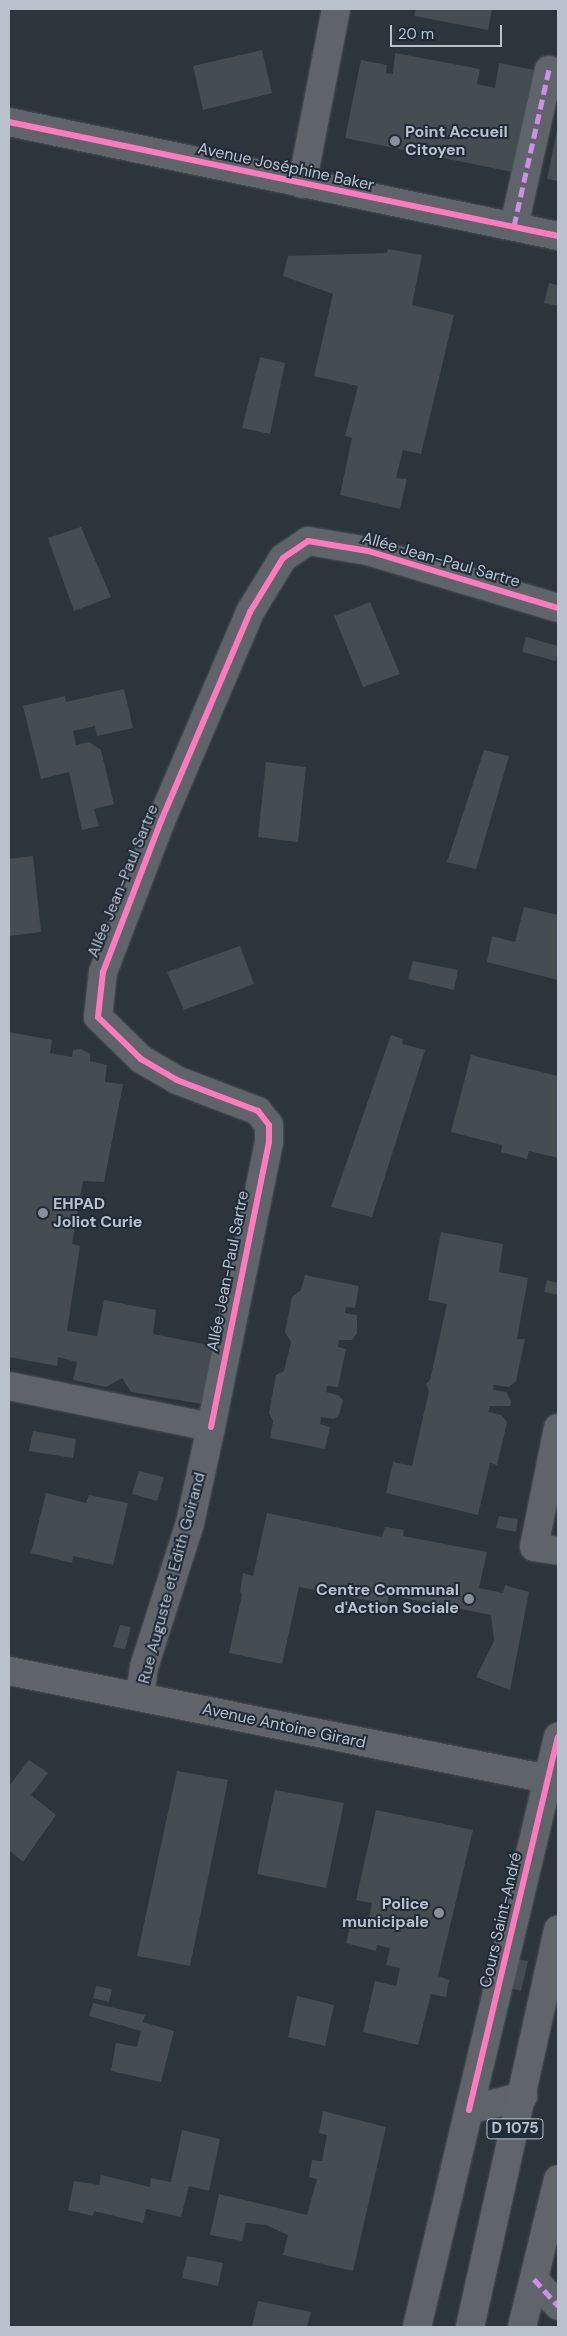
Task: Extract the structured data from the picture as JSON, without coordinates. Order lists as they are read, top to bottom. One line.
{"streets":{"main road":["D 1075"],"street":["Avenue Joséphine Baker","Allée Jean-Paul Sartre","Rue Auguste et Edith Goirand","Avenue Antoine Girard","Cours Saint-André"]},"crossings":[["Allée Jean-Paul Sartre","Rue Auguste et Edith Goirand"],["Rue Auguste et Edith Goirand","Avenue Antoine Girard"],["Avenue Antoine Girard","Cours Saint-André"]],"places":["Point Accueil Citoyen","EHPAD Joliot Curie","Centre Communal d'Action Sociale","Police municipale"],"scale_bar":"20 m"}
